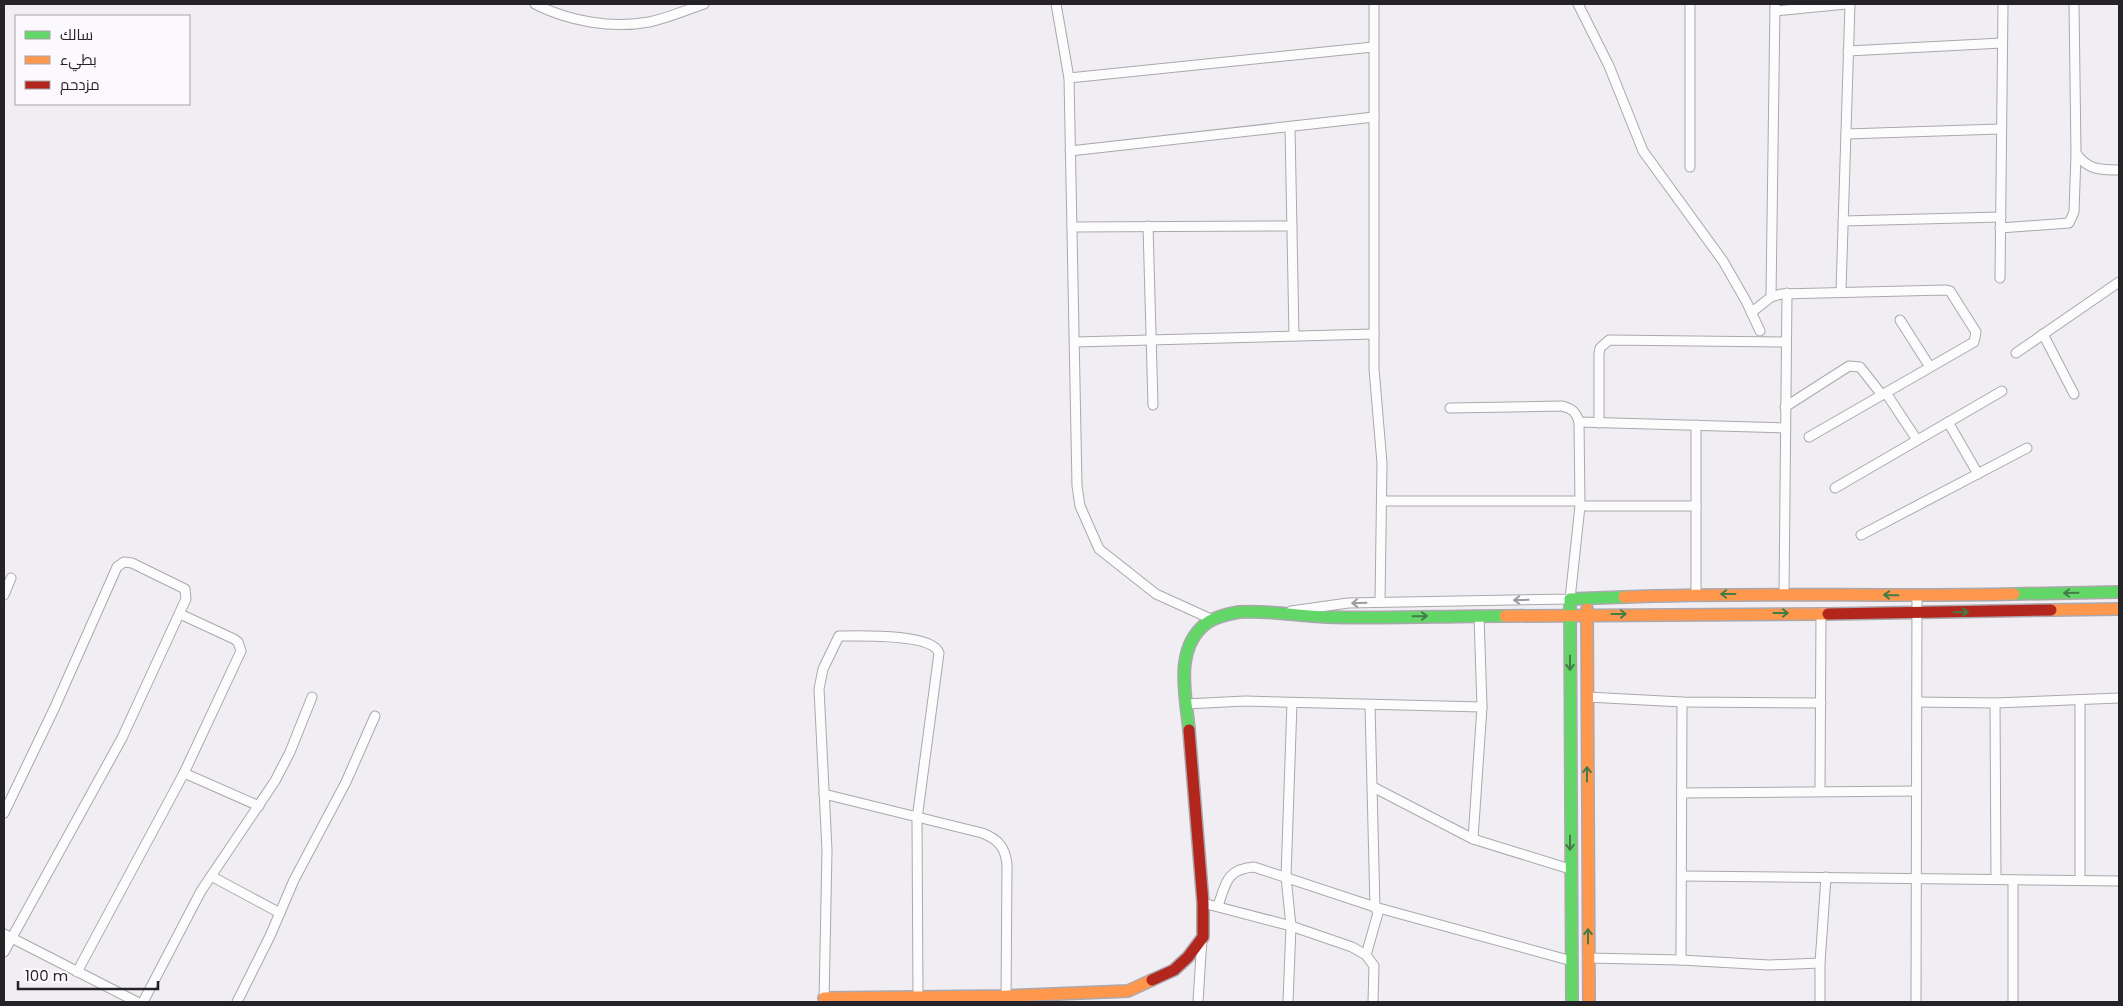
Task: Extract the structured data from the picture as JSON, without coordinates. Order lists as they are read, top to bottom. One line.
{"legend":["سالك","بطيء","مزدحم"],"scale_bar":"100 m"}
